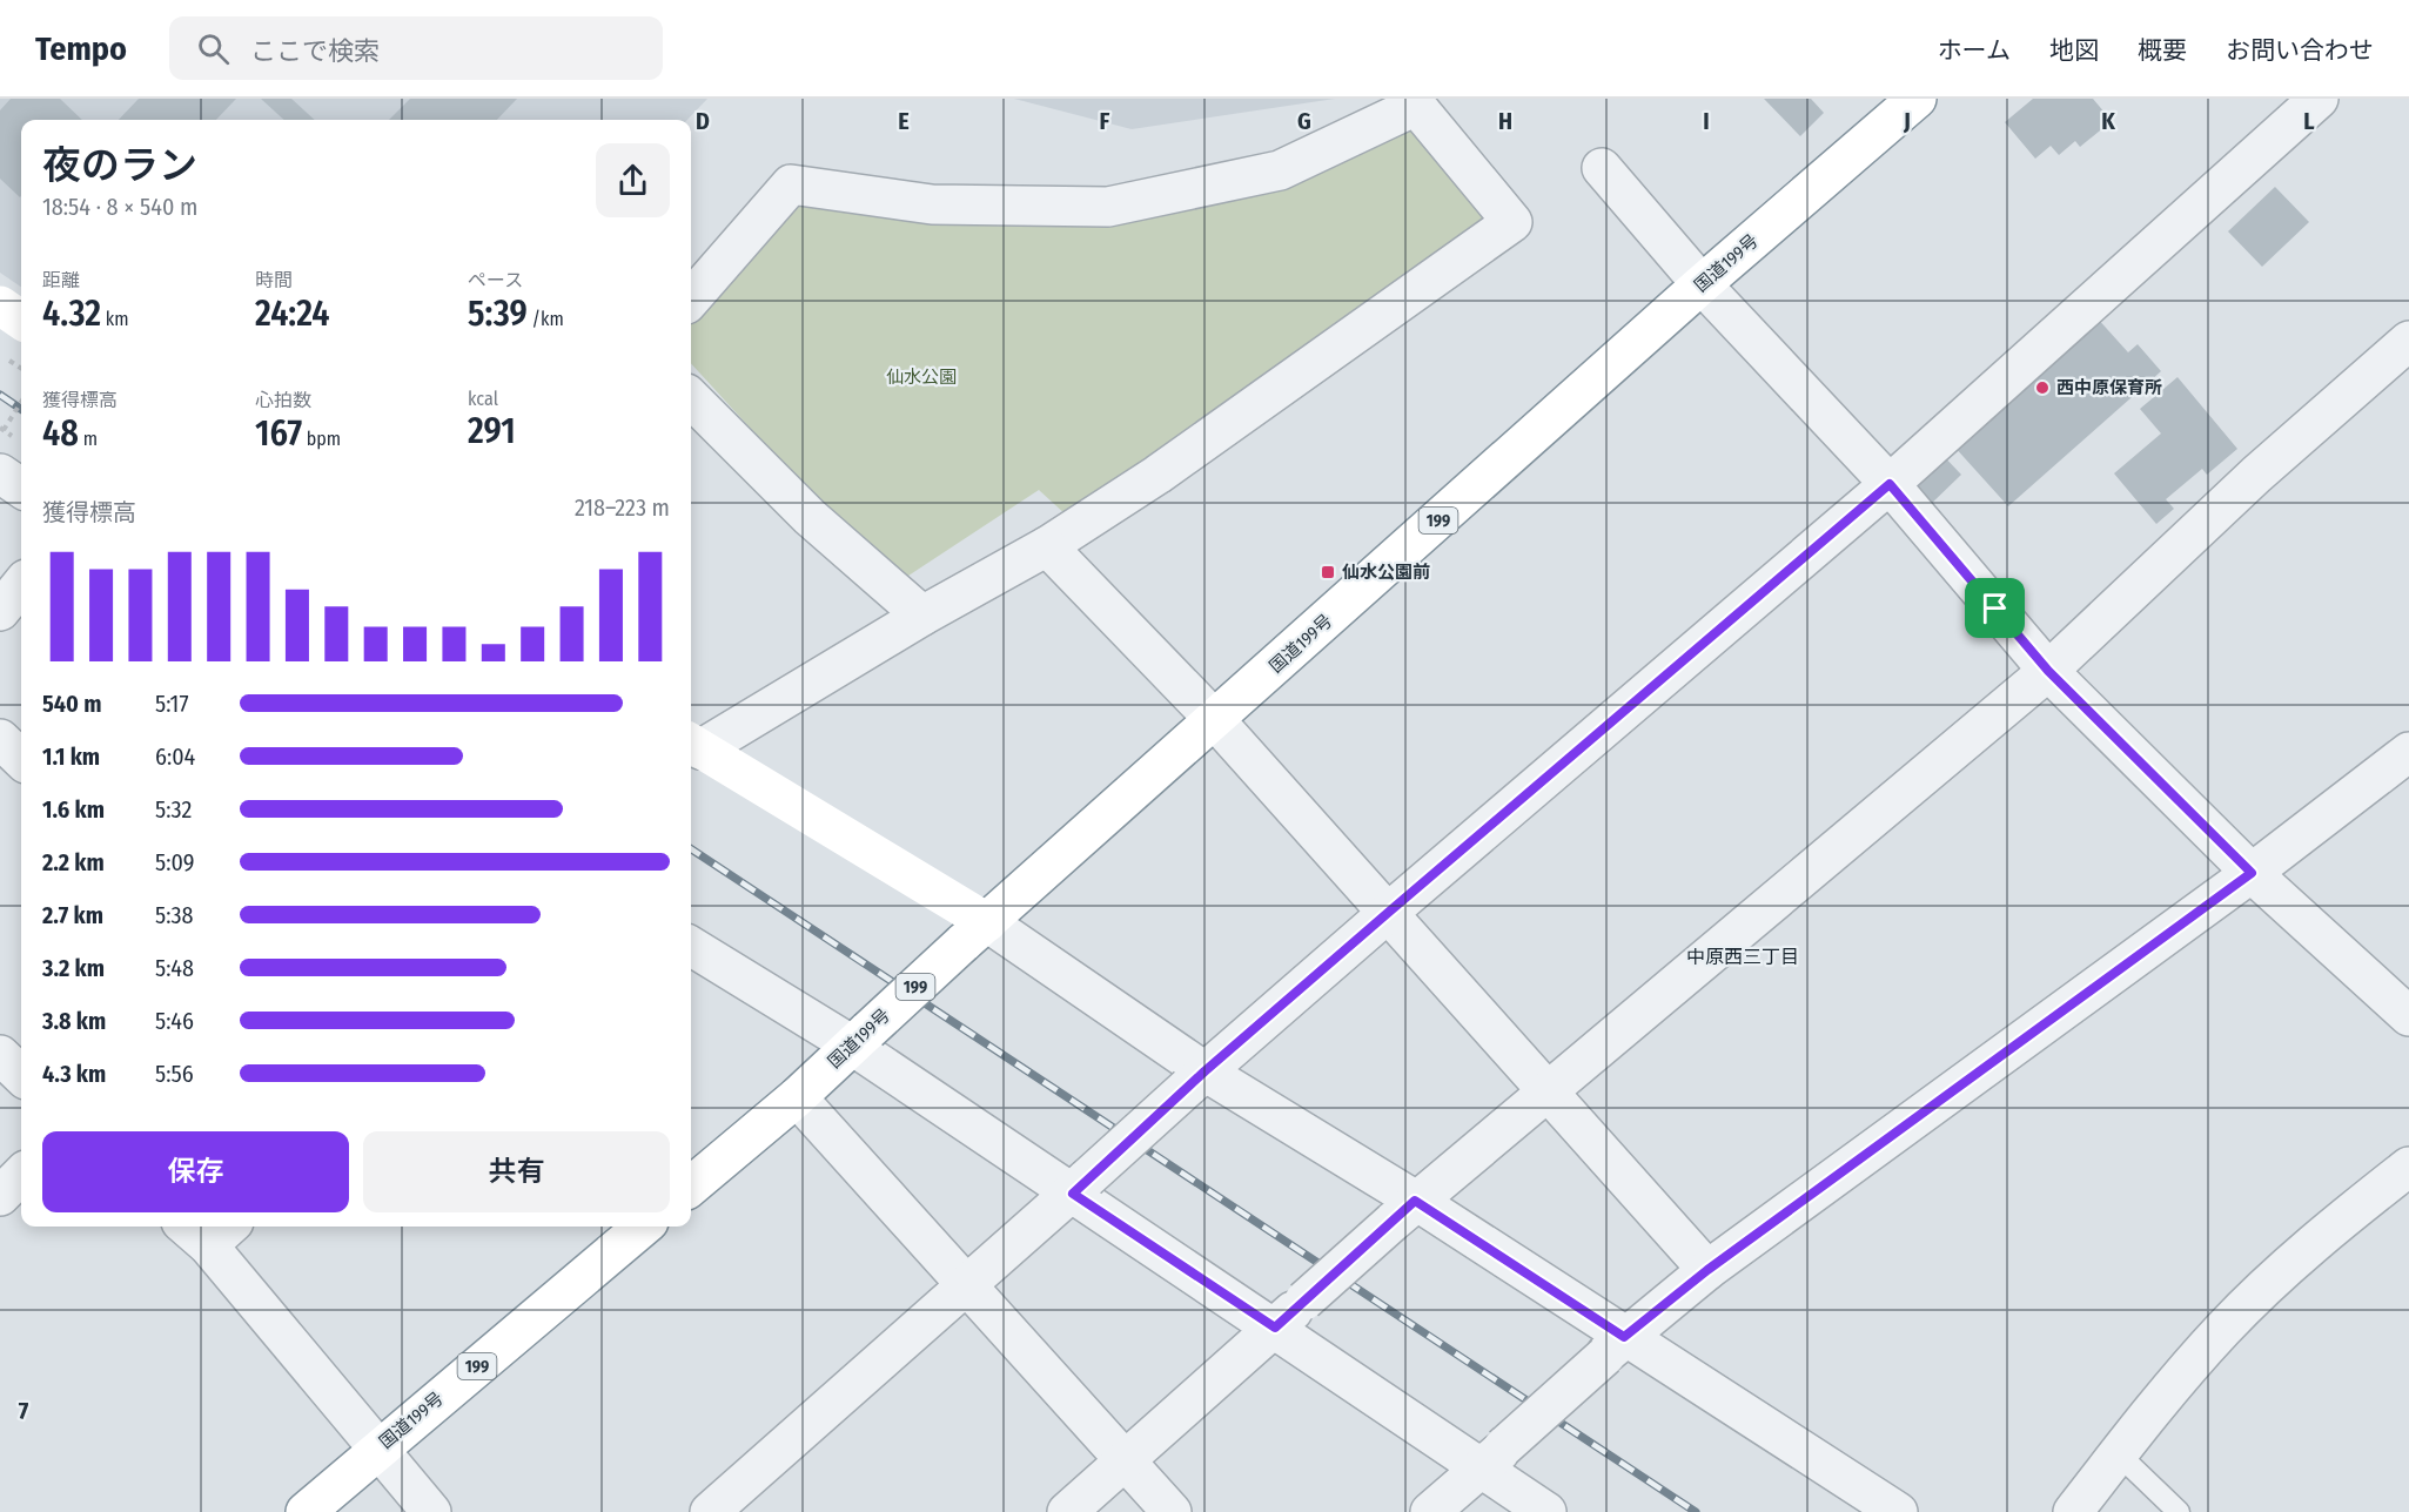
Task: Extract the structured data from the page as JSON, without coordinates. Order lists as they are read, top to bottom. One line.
{"streets":{"main road":["国道199号","199"]},"districts":["中原西三丁目"],"parks":["仙水公園"],"places":{"other":["西中原保育所"],"transit":["仙水公園前"]},"page":{"header":"Tempo","search":"ここで検索","nav":["ホーム","地図","概要","お問い合わせ"],"heading":["夜のラン","18:54 · 8 × 540 m"],"stats":[["距離","4.32 km"],["時間","24:24"],["ペース","5:39 /km"],["獲得標高","48 m"],["心拍数","167 bpm"],["kcal","291"]],"chart":["獲得標高","218–223 m"],"list":[{"name":"540 m","note":"5:17"},{"name":"1.1 km","note":"6:04"},{"name":"1.6 km","note":"5:32"},{"name":"2.2 km","note":"5:09"},{"name":"2.7 km","note":"5:38"},{"name":"3.2 km","note":"5:48"},{"name":"3.8 km","note":"5:46"},{"name":"4.3 km","note":"5:56"}],"buttons":["保存","共有"]},"grid":{"columns":["D","E","F","G","H","I","J","K","L"],"rows":["7"]}}
